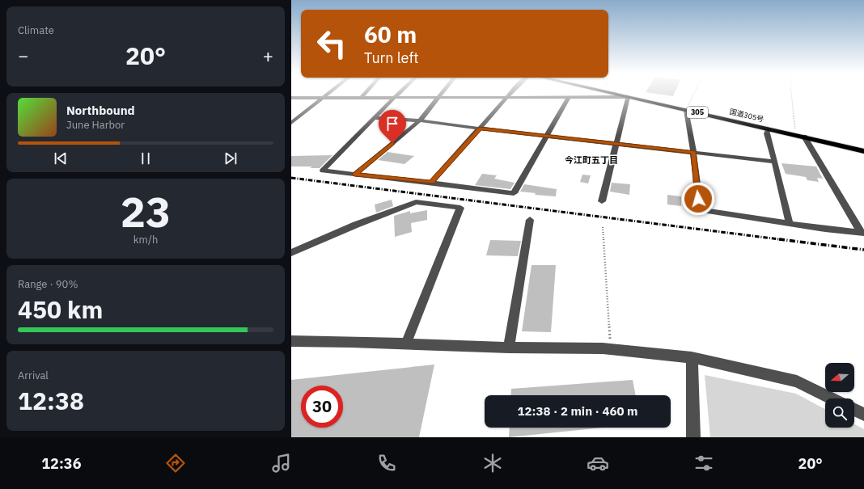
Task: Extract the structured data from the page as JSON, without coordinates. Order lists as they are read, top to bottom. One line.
{"streets":{"highway":["305","国道305号"]},"districts":["今江町五丁目"],"north":"left","page":{"tile":["Climate",["23","km/h"],["Range · 90%","450 km"],["Arrival","12:38"]],"turn":["60 m","Turn left"],"heat":["−","20°","+"],"song":["Northbound","June Harbor"],"limit":"30","trip":"12:38 · 2 min · 460 m","tabs":["12:36","20°"]}}
